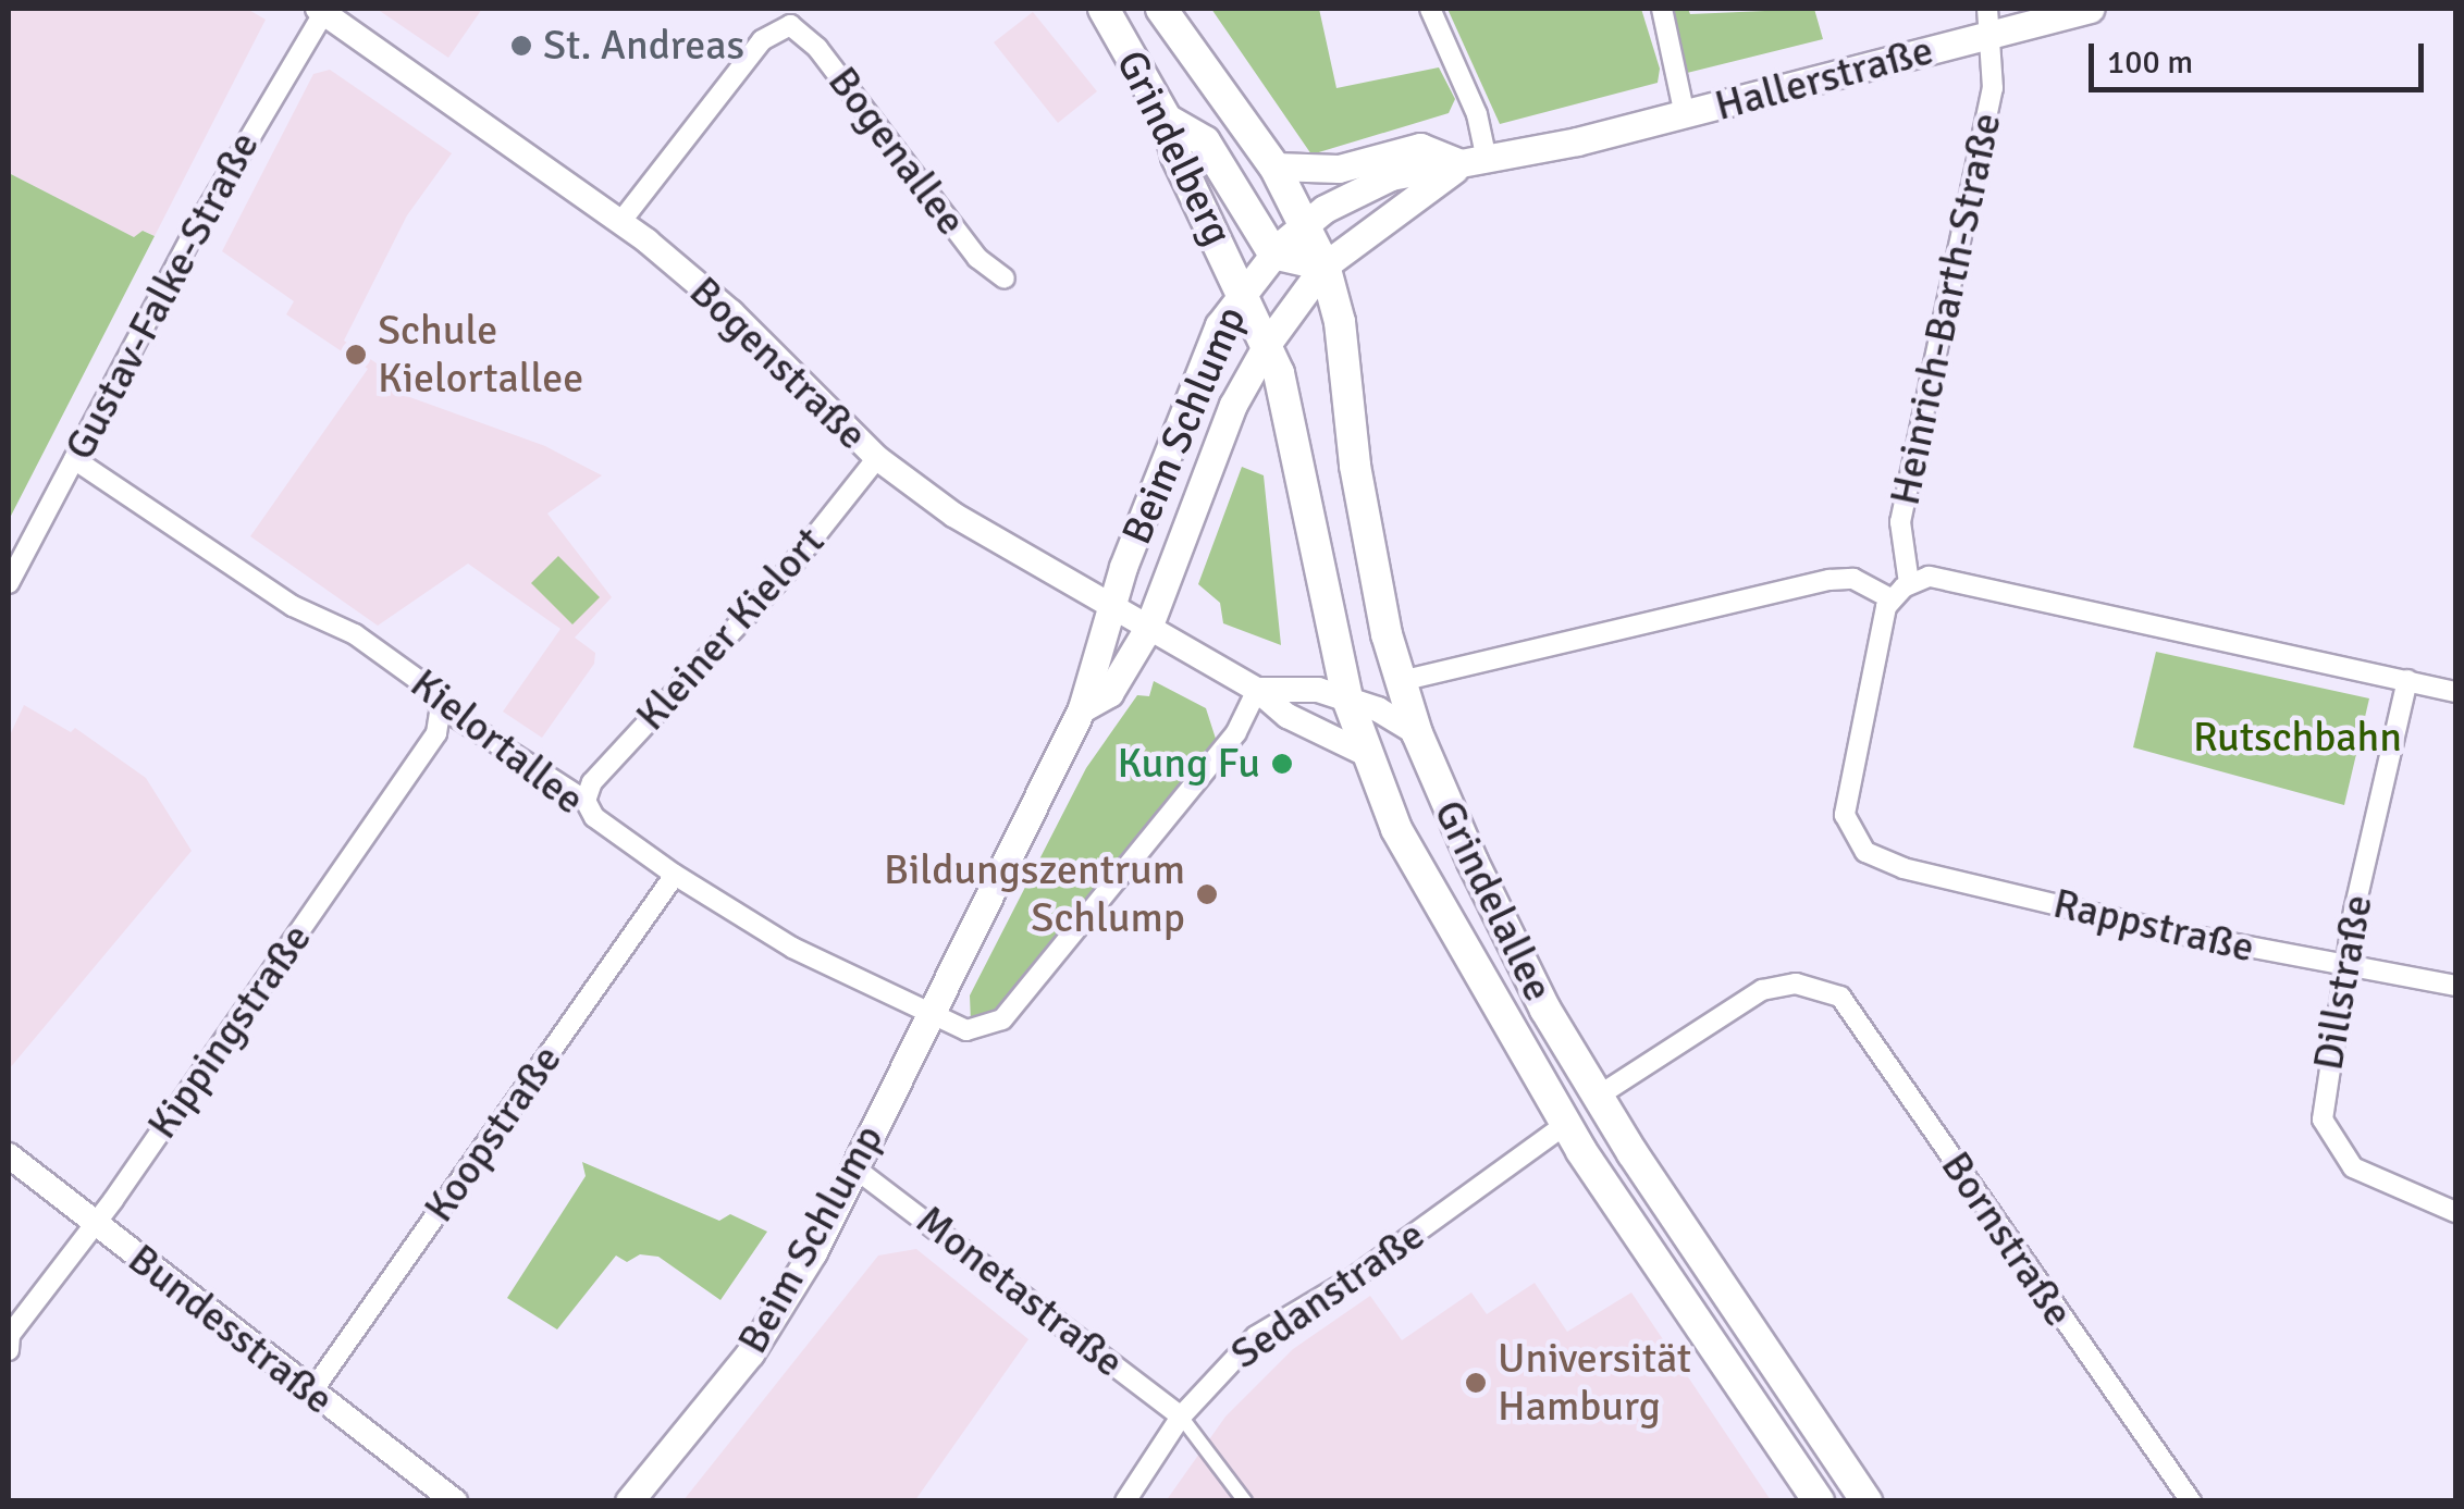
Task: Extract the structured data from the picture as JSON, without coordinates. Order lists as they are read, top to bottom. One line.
{"streets":{"main road":["Hallerstraße","Grindelberg","Beim Schlump","Grindelallee"],"street":["Bogenallee","Gustav-Falke-Straße","Heinrich-Barth-Straße","Bogenstraße","Kleiner Kielort","Kielortallee","Rappstraße","Dillstraße","Kippingstraße","Koopstraße","Bornstraße","Monetastraße","Sedanstraße","Bundesstraße"]},"crossings":[["Hallerstraße","Grindelberg"],["Hallerstraße","Heinrich-Barth-Straße"],["Hallerstraße","Beim Schlump"],["Hallerstraße","Grindelallee"],["Grindelberg","Beim Schlump"],["Grindelberg","Grindelallee"],["Bogenallee","Bogenstraße"],["Gustav-Falke-Straße","Bogenstraße"],["Gustav-Falke-Straße","Kielortallee"],["Bogenstraße","Beim Schlump"],["Bogenstraße","Kleiner Kielort"],["Bogenstraße","Grindelallee"],["Beim Schlump","Kielortallee"],["Beim Schlump","Grindelallee"],["Beim Schlump","Monetastraße"],["Kleiner Kielort","Kielortallee"],["Kielortallee","Kippingstraße"],["Kielortallee","Koopstraße"],["Grindelallee","Bornstraße"],["Grindelallee","Sedanstraße"],["Rappstraße","Dillstraße"],["Kippingstraße","Bundesstraße"],["Koopstraße","Bundesstraße"],["Monetastraße","Sedanstraße"]],"parks":["Rutschbahn"],"places":["St. Andreas","Schule Kielortallee","Kung Fu","Bildungszentrum Schlump","Universität Hamburg"],"scale_bar":"100 m"}
